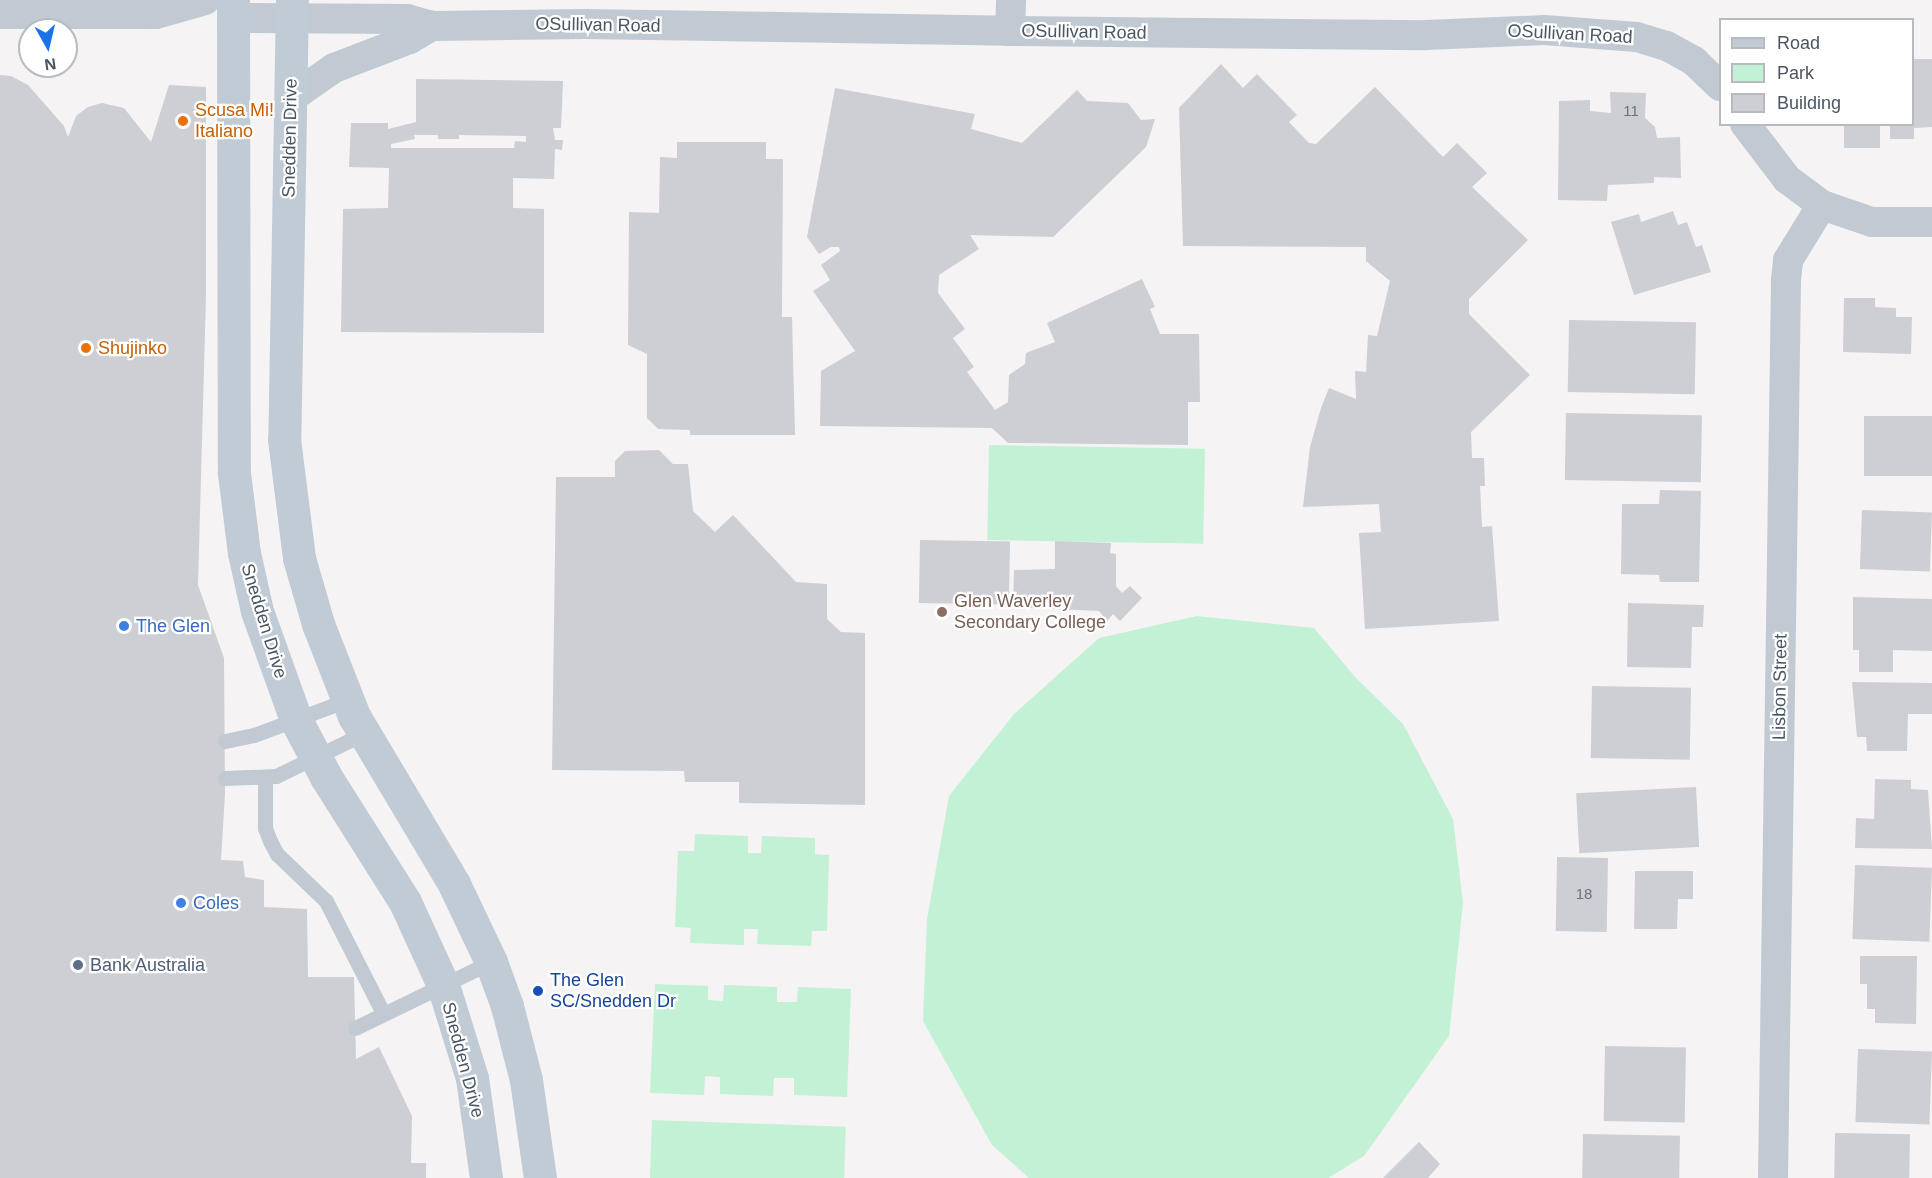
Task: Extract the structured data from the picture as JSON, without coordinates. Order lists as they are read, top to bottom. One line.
{"streets":{"street":["OSullivan Road","Snedden Drive","Lisbon Street"]},"crossings":[["OSullivan Road","Snedden Drive"]],"places":["Scusa Mi! Italiano","Shujinko","Glen Waverley Secondary College","The Glen","Coles","Bank Australia","The Glen SC/Snedden Dr"],"house_numbers":["11","18"],"legend":["Road","Park","Building"],"north":"bottom"}
